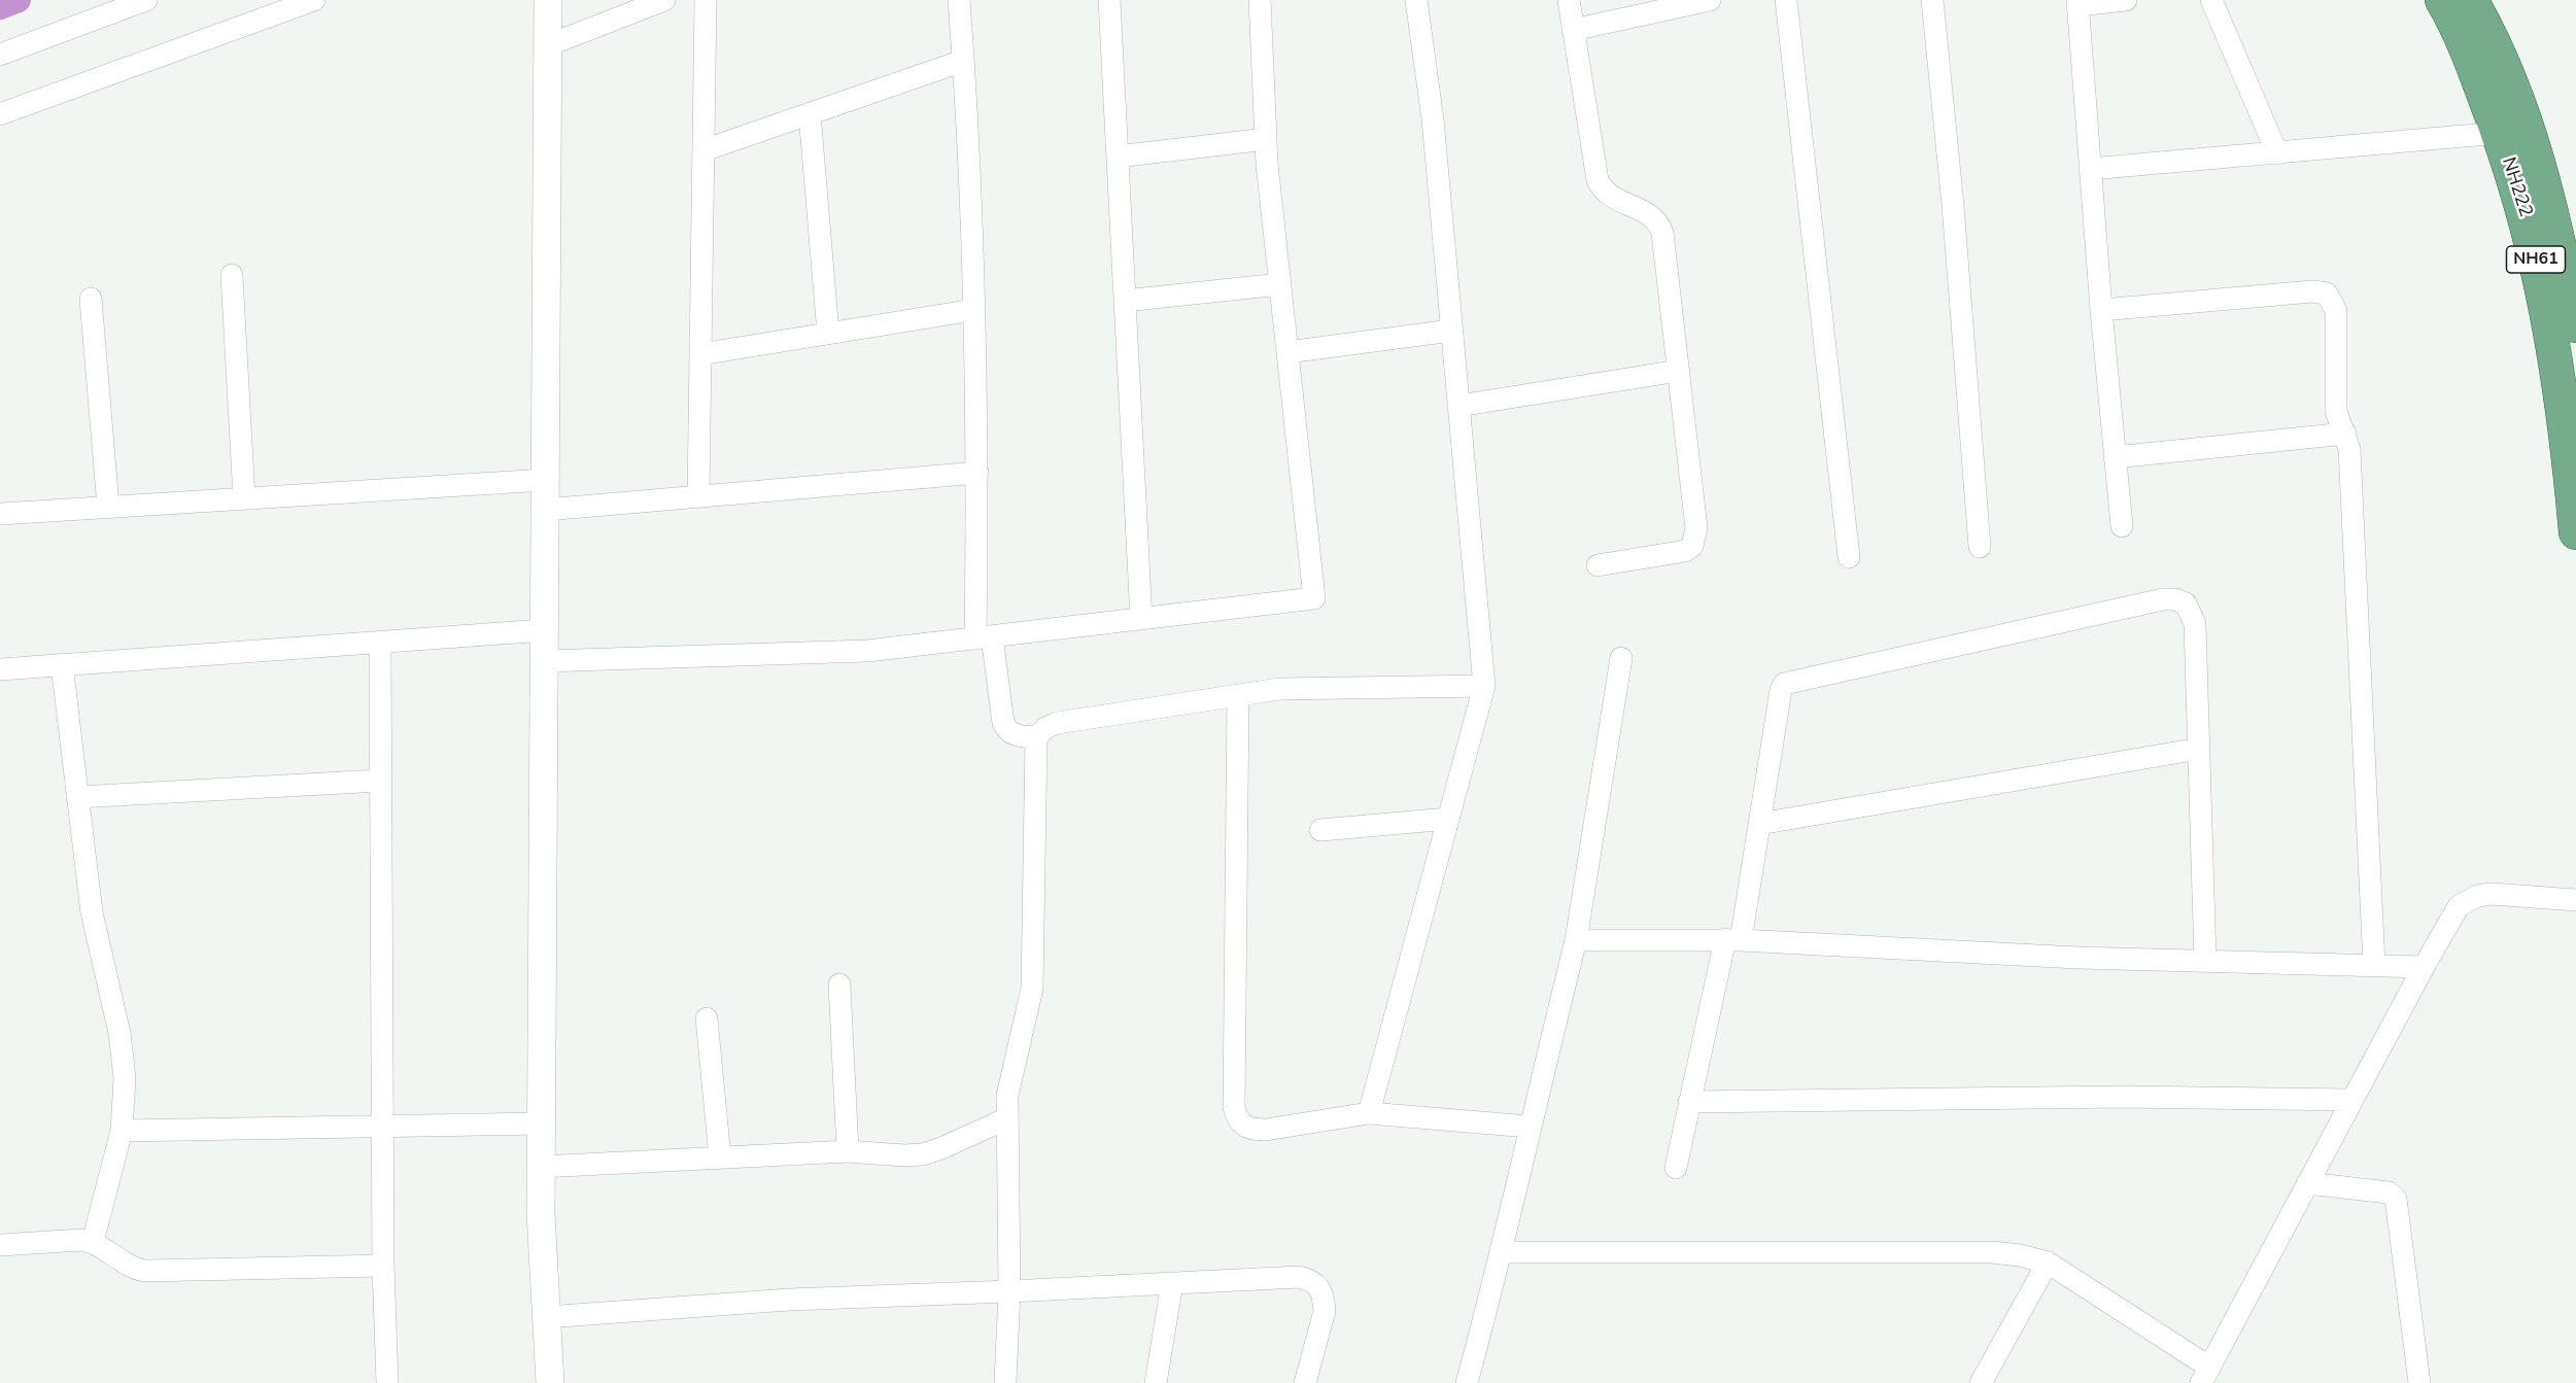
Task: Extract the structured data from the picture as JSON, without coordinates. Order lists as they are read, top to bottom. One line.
{"streets":{"highway":["NH222","NH61"]}}
